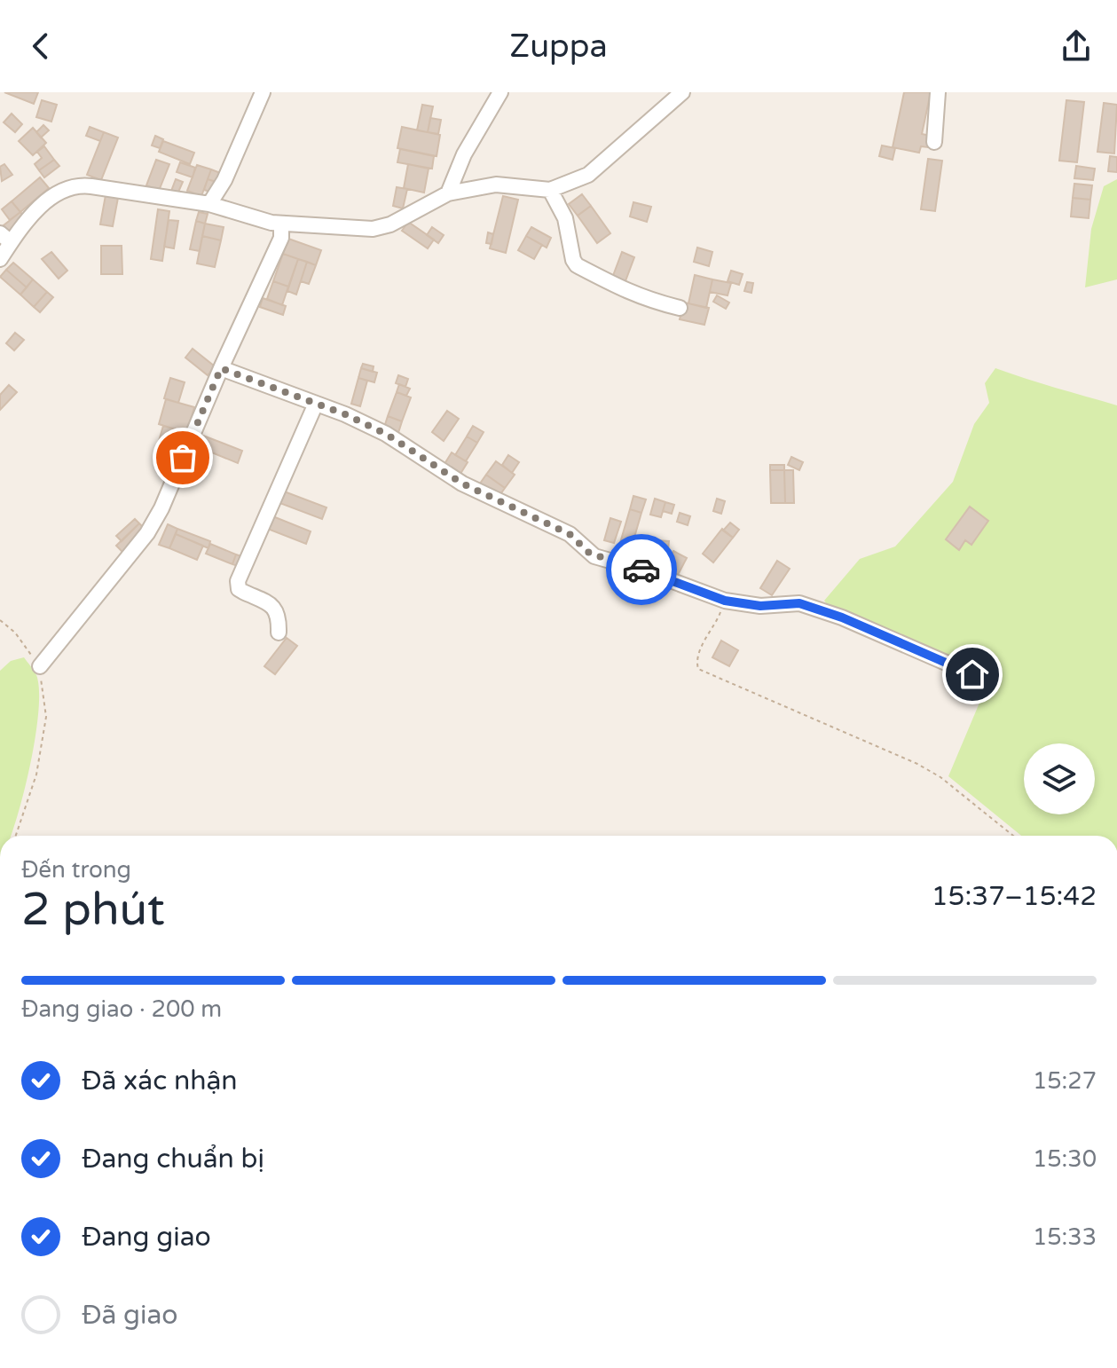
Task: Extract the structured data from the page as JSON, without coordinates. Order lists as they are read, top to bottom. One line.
{"page":{"header":"Zuppa","heading":["2 phút","Đến trong","15:37–15:42"],"bar":"Đang giao · 200 m","list":[["Đã xác nhận","15:27"],["Đang chuẩn bị","15:30"],["Đang giao","15:33"],"Đã giao"]}}
